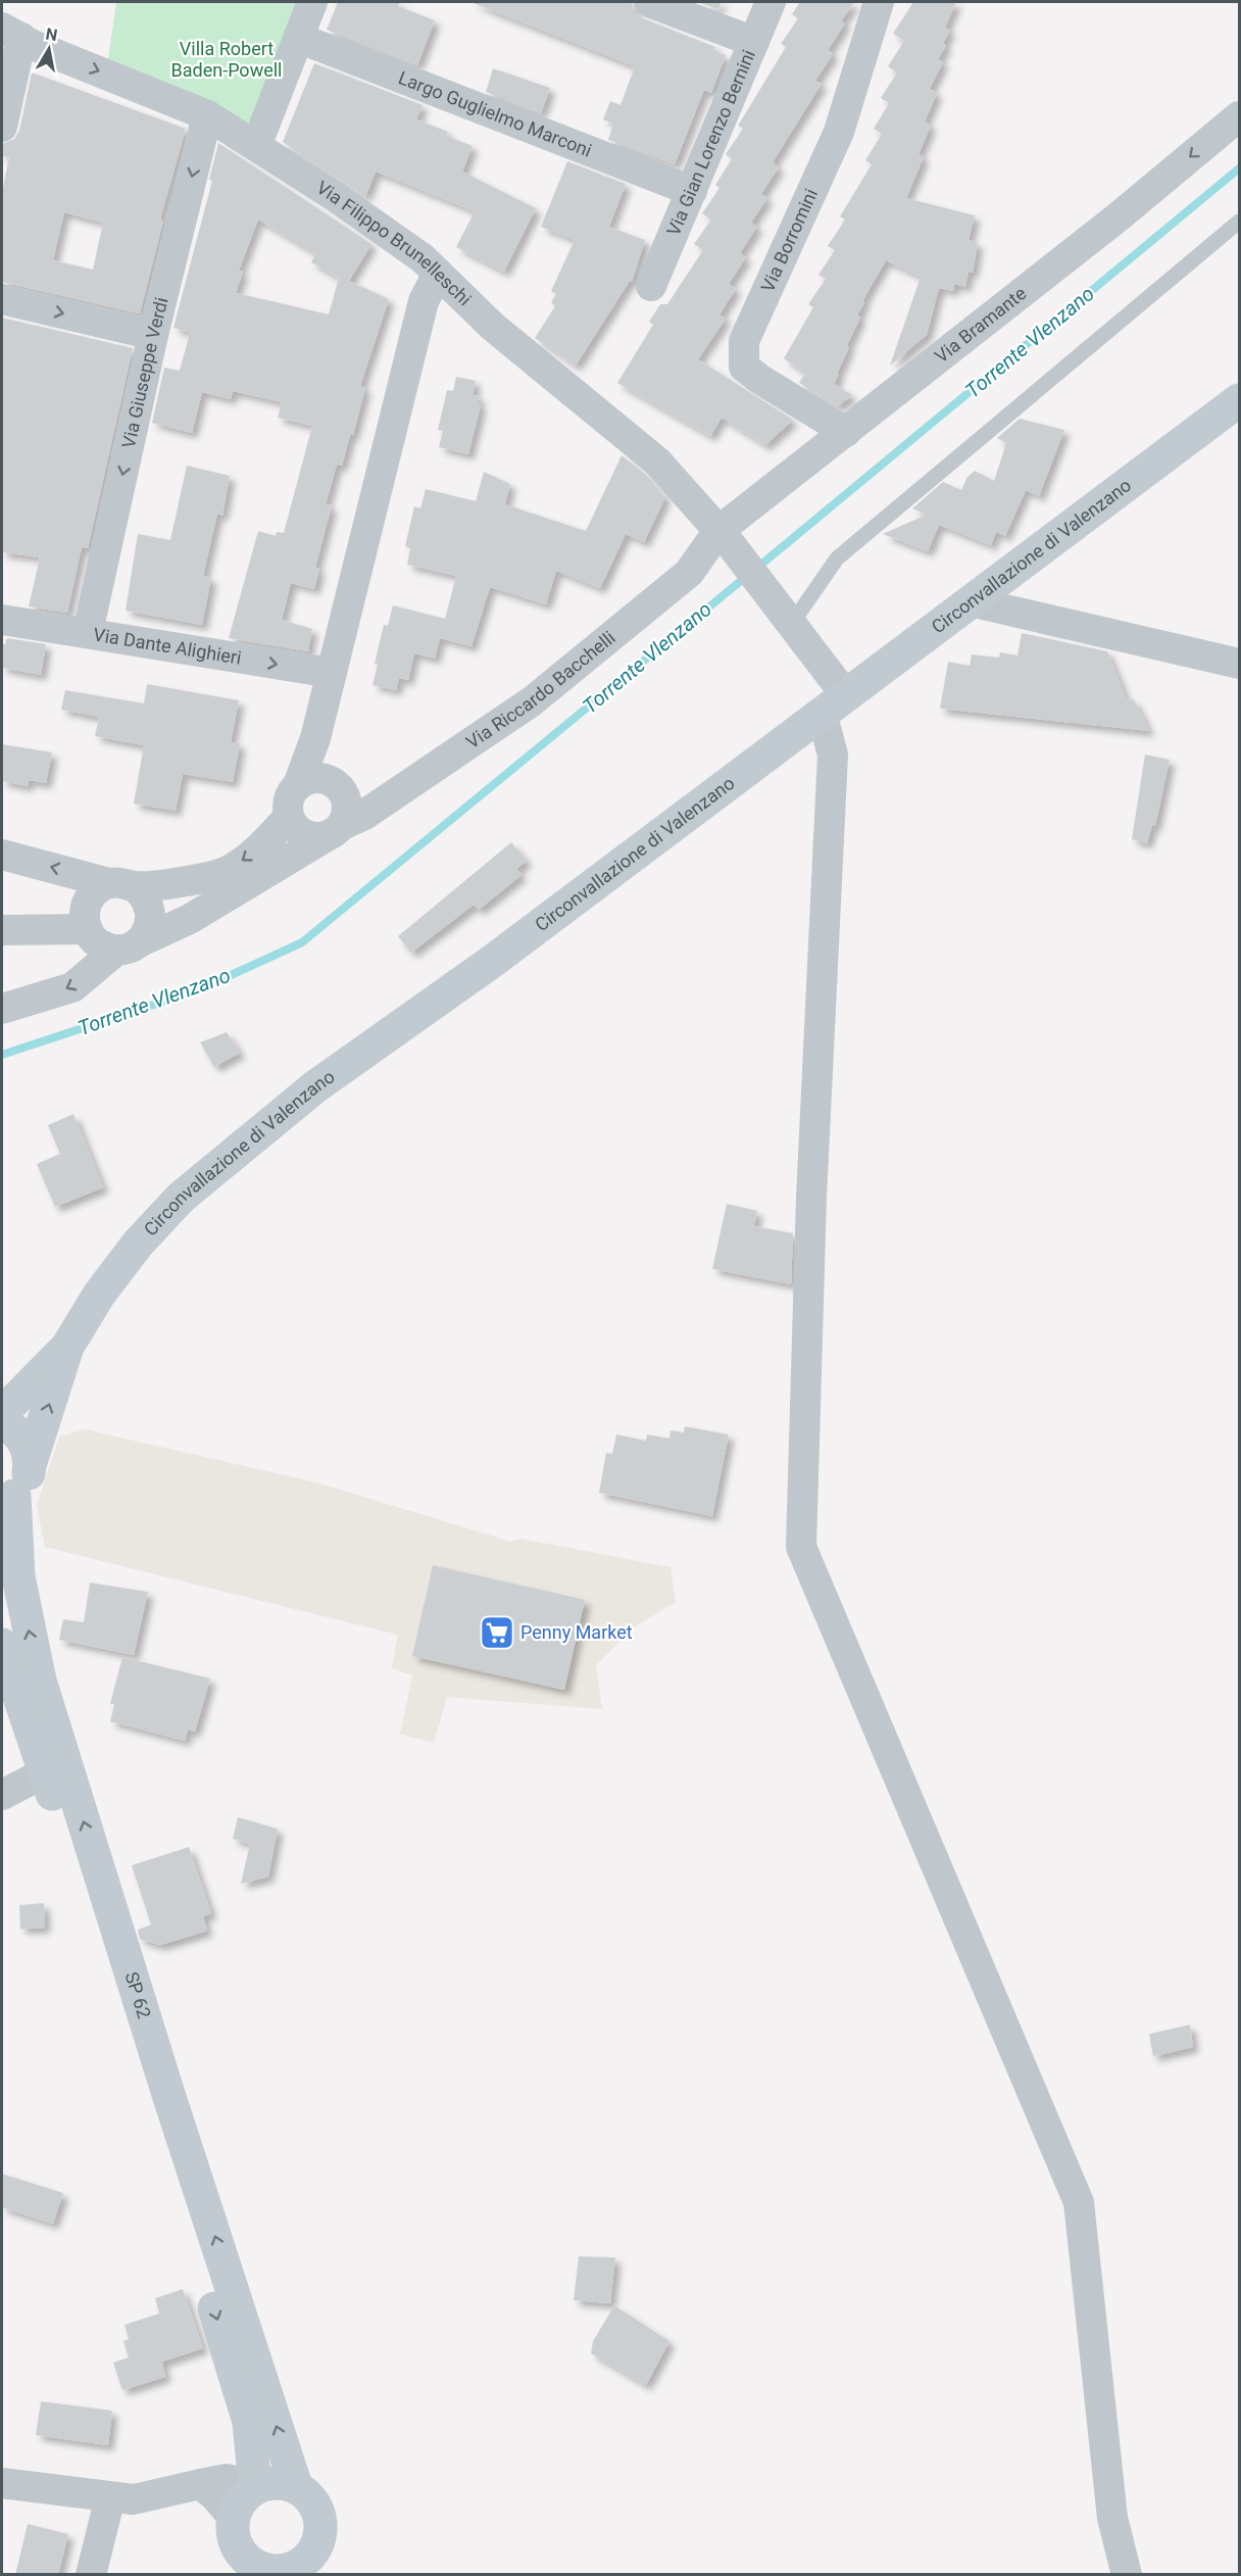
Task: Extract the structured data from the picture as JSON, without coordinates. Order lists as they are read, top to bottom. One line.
{"streets":{"main road":["Circonvallazione di Valenzano","SP 62"],"street":["Largo Guglielmo Marconi","Via Gian Lorenzo Bernini","Via Borromini","Via Filippo Brunelleschi","Via Bramante","Via Giuseppe Verdi","Via Dante Alighieri","Via Riccardo Bacchelli"]},"crossings":[["Largo Guglielmo Marconi","Via Gian Lorenzo Bernini"],["Via Borromini","Via Bramante"],["Via Filippo Brunelleschi","Via Bramante"],["Via Filippo Brunelleschi","Via Giuseppe Verdi"],["Via Filippo Brunelleschi","Circonvallazione di Valenzano"],["Via Filippo Brunelleschi","Via Riccardo Bacchelli"],["Via Bramante","Via Riccardo Bacchelli"],["Via Giuseppe Verdi","Via Dante Alighieri"]],"one_way":["Via Bramante"],"water":["Torrente Vlenzano"],"parks":["Villa Robert Baden-Powell"],"places":{"supermarket":["Penny Market"]},"north":"top"}
